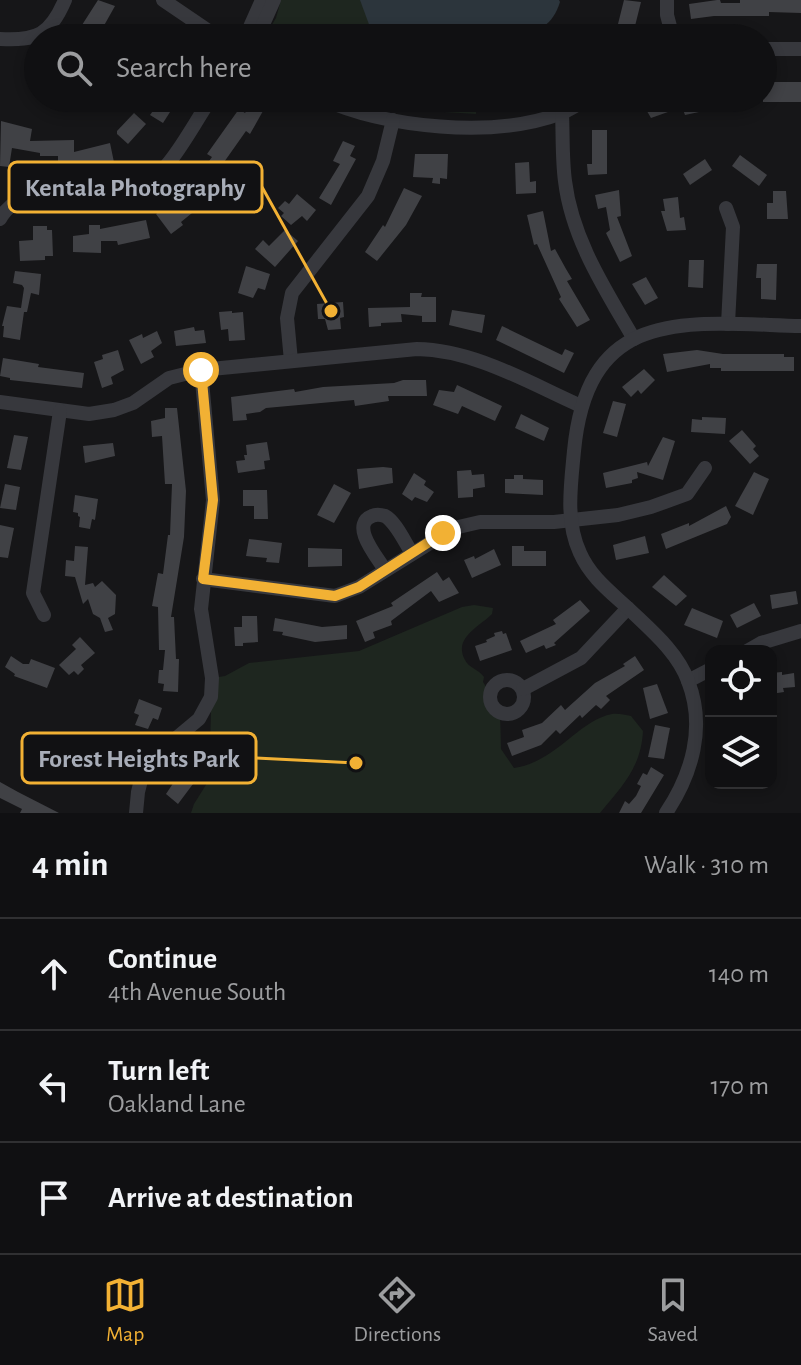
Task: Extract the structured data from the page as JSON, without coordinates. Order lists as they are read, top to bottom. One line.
{"places":["Kentala Photography","Forest Heights Park"],"page":{"search":"Search here","heading":["4 min","Walk · 310 m"],"list":[["Continue","4th Avenue South","140 m"],["Turn left","Oakland Lane","170 m"],"Arrive at destination"],"nav":["Map","Directions","Saved"]}}
